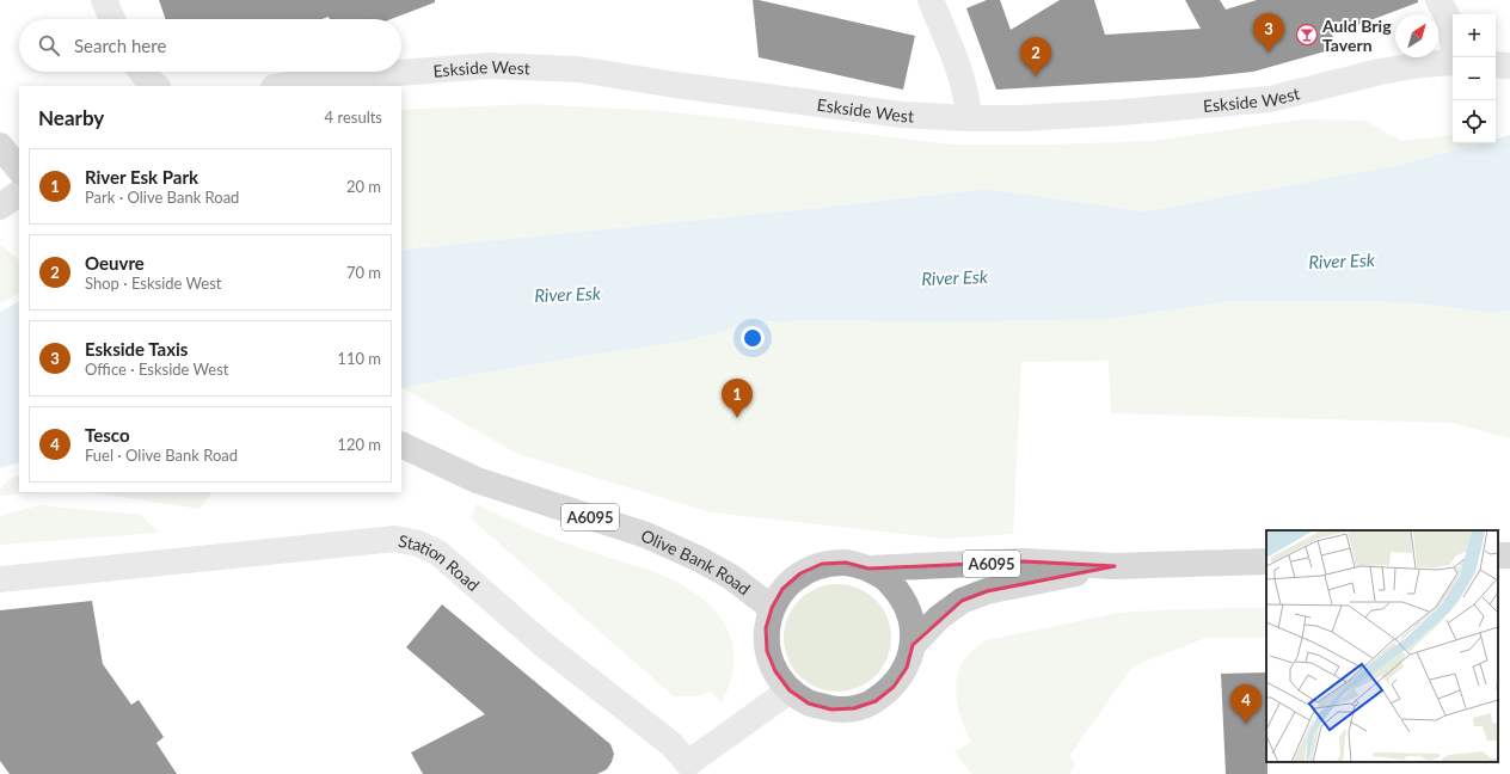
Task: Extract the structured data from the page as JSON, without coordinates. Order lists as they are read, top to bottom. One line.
{"streets":{"main road":["A6095","Olive Bank Road"],"street":["Eskside West","Station Road"]},"crossings":[["A6095","Olive Bank Road"],["A6095","Station Road"],["Olive Bank Road","Station Road"]],"water":["River Esk"],"places":{"bar":["Auld Brig Tavern"]},"north":"top right","page":{"pins":["3","2","1","4"],"map_buttons":["+","−"],"search":"Search here","heading":["Nearby","4 results"],"list":[{"mark":"1","name":"River Esk Park","note":"Park · Olive Bank Road","value":"20 m"},{"mark":"2","name":"Oeuvre","note":"Shop · Eskside West","value":"70 m"},{"mark":"3","name":"Eskside Taxis","note":"Office · Eskside West","value":"110 m"},{"mark":"4","name":"Tesco","note":"Fuel · Olive Bank Road","value":"120 m"}]}}
